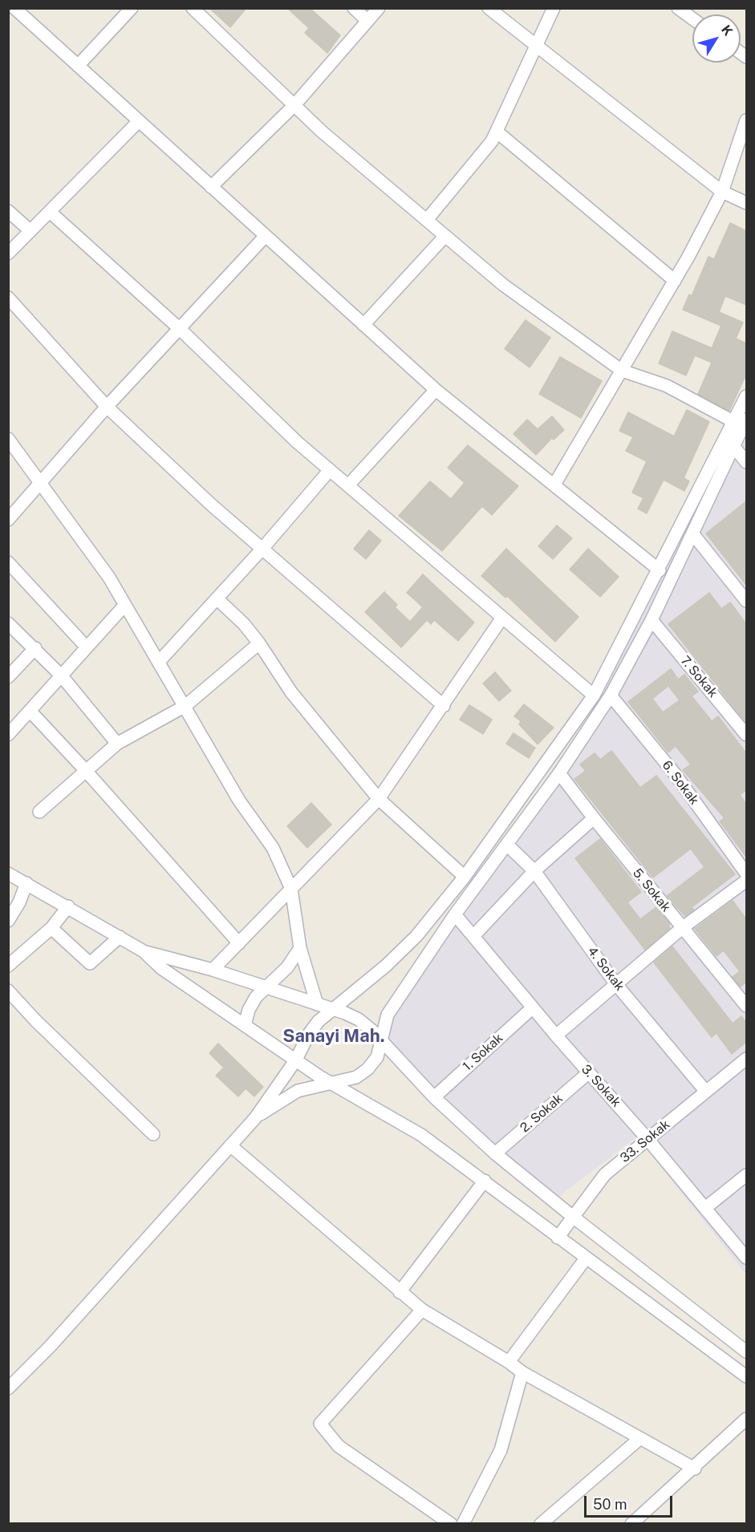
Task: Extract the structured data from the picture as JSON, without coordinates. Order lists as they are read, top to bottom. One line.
{"streets":{"street":["7. Sokak","6. Sokak","5. Sokak","4. Sokak","1. Sokak","3. Sokak","2. Sokak","33. Sokak"]},"crossings":[["4. Sokak","33. Sokak"],["1. Sokak","3. Sokak"],["3. Sokak","2. Sokak"],["3. Sokak","33. Sokak"]],"districts":["Sanayi Mah."],"scale_bar":"50 m","north":"top right"}
